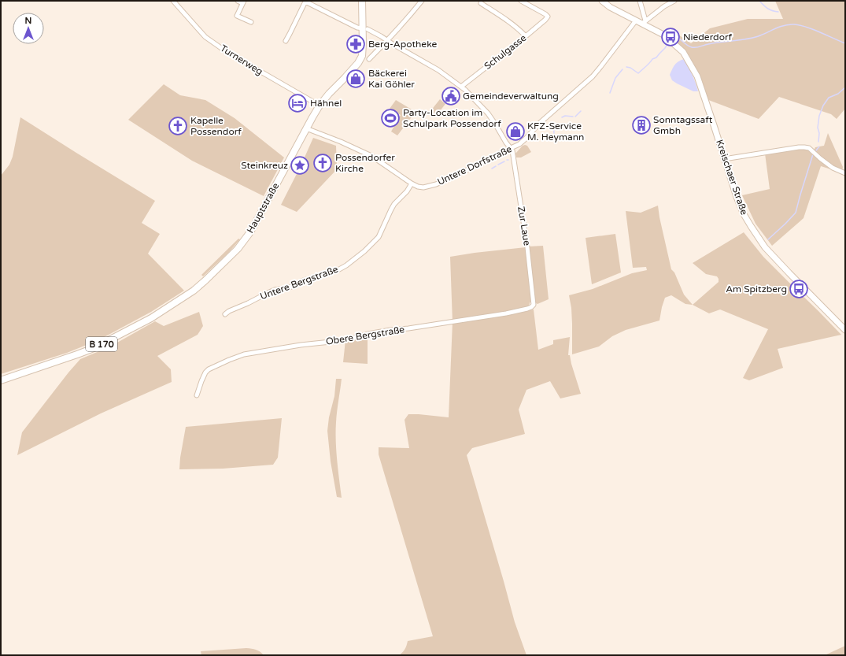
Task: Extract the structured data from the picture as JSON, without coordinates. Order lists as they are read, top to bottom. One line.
{"streets":{"main road":["Kreischaer Straße","Hauptstraße","B 170"],"street":["Schulgasse","Turnerweg","Untere Dorfstraße","Zur Laue","Untere Bergstraße","Obere Bergstraße"]},"crossings":[["Turnerweg","Hauptstraße"],["Untere Dorfstraße","Kreischaer Straße"],["Untere Dorfstraße","Zur Laue"],["Untere Dorfstraße","Untere Bergstraße"],["Zur Laue","Obere Bergstraße"]],"places":{"bus stop":["Niederdorf","Am Spitzberg"],"pharmacy":["Berg-Apotheke"],"shop":["Bäckerei Kai Göhler","KFZ-Service M. Heymann"],"public building":["Gemeindeverwaltung"],"hotel":["Hähnel"],"sports":["Party-Location im Schulpark Possendorf"],"building":["Sonntagssaft Gmbh"],"church":["Kapelle Possendorf","Possendorfer Kirche"],"place":["Steinkreuz"]},"north":"top"}
